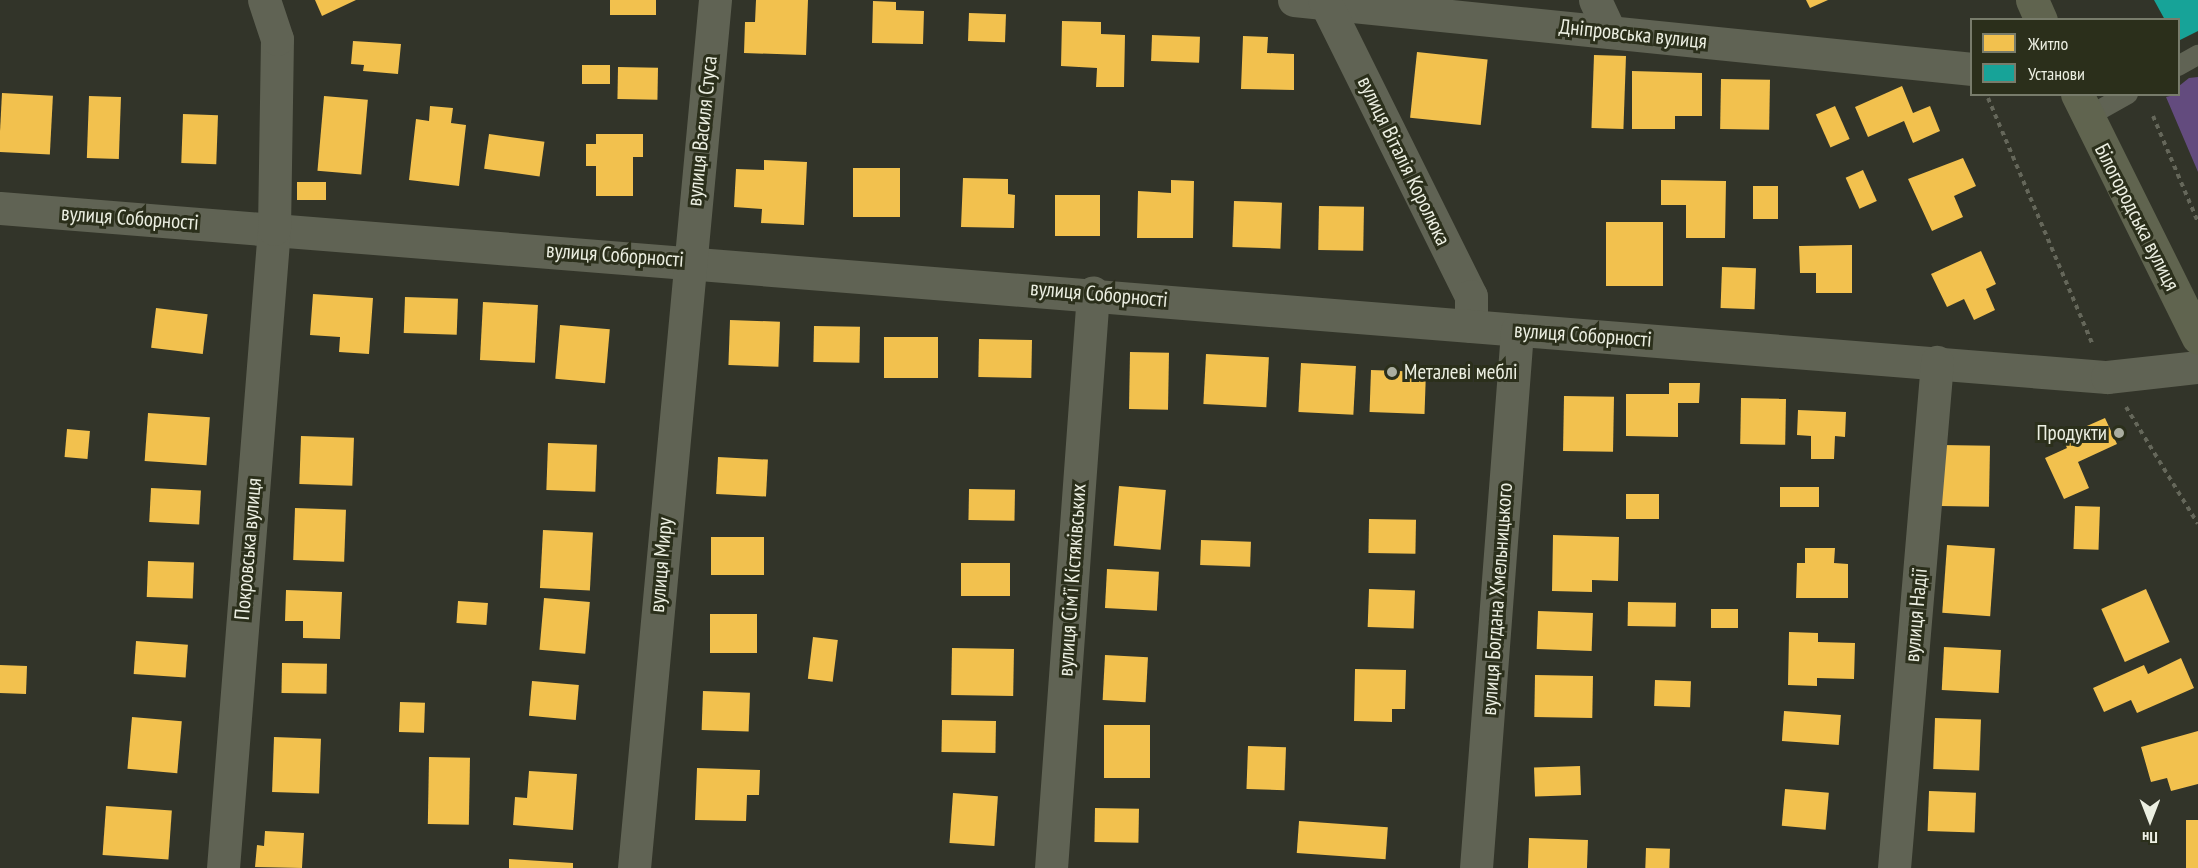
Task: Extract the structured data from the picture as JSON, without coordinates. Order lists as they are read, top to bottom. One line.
{"streets":{"street":["Дніпровська вулиця","вулиця Василя Стуса","вулиця Віталія Королюка","Білогородська вулиця","вулиця Соборності","Покровська вулиця","вулиця Миру","вулиця Сімʼї Кістяківських","вулиця Богдана Хмельницького","вулиця Надії"]},"crossings":[["Дніпровська вулиця","вулиця Віталія Королюка"],["вулиця Василя Стуса","вулиця Соборності"],["вулиця Василя Стуса","вулиця Миру"],["вулиця Віталія Королюка","вулиця Соборності"],["вулиця Соборності","Покровська вулиця"],["вулиця Соборності","вулиця Миру"],["вулиця Соборності","вулиця Сімʼї Кістяківських"],["вулиця Соборності","вулиця Богдана Хмельницького"],["вулиця Соборності","вулиця Надії"]],"places":["Металеві меблі","Продукти"],"legend":["Житло","Установи"],"north":"bottom"}
